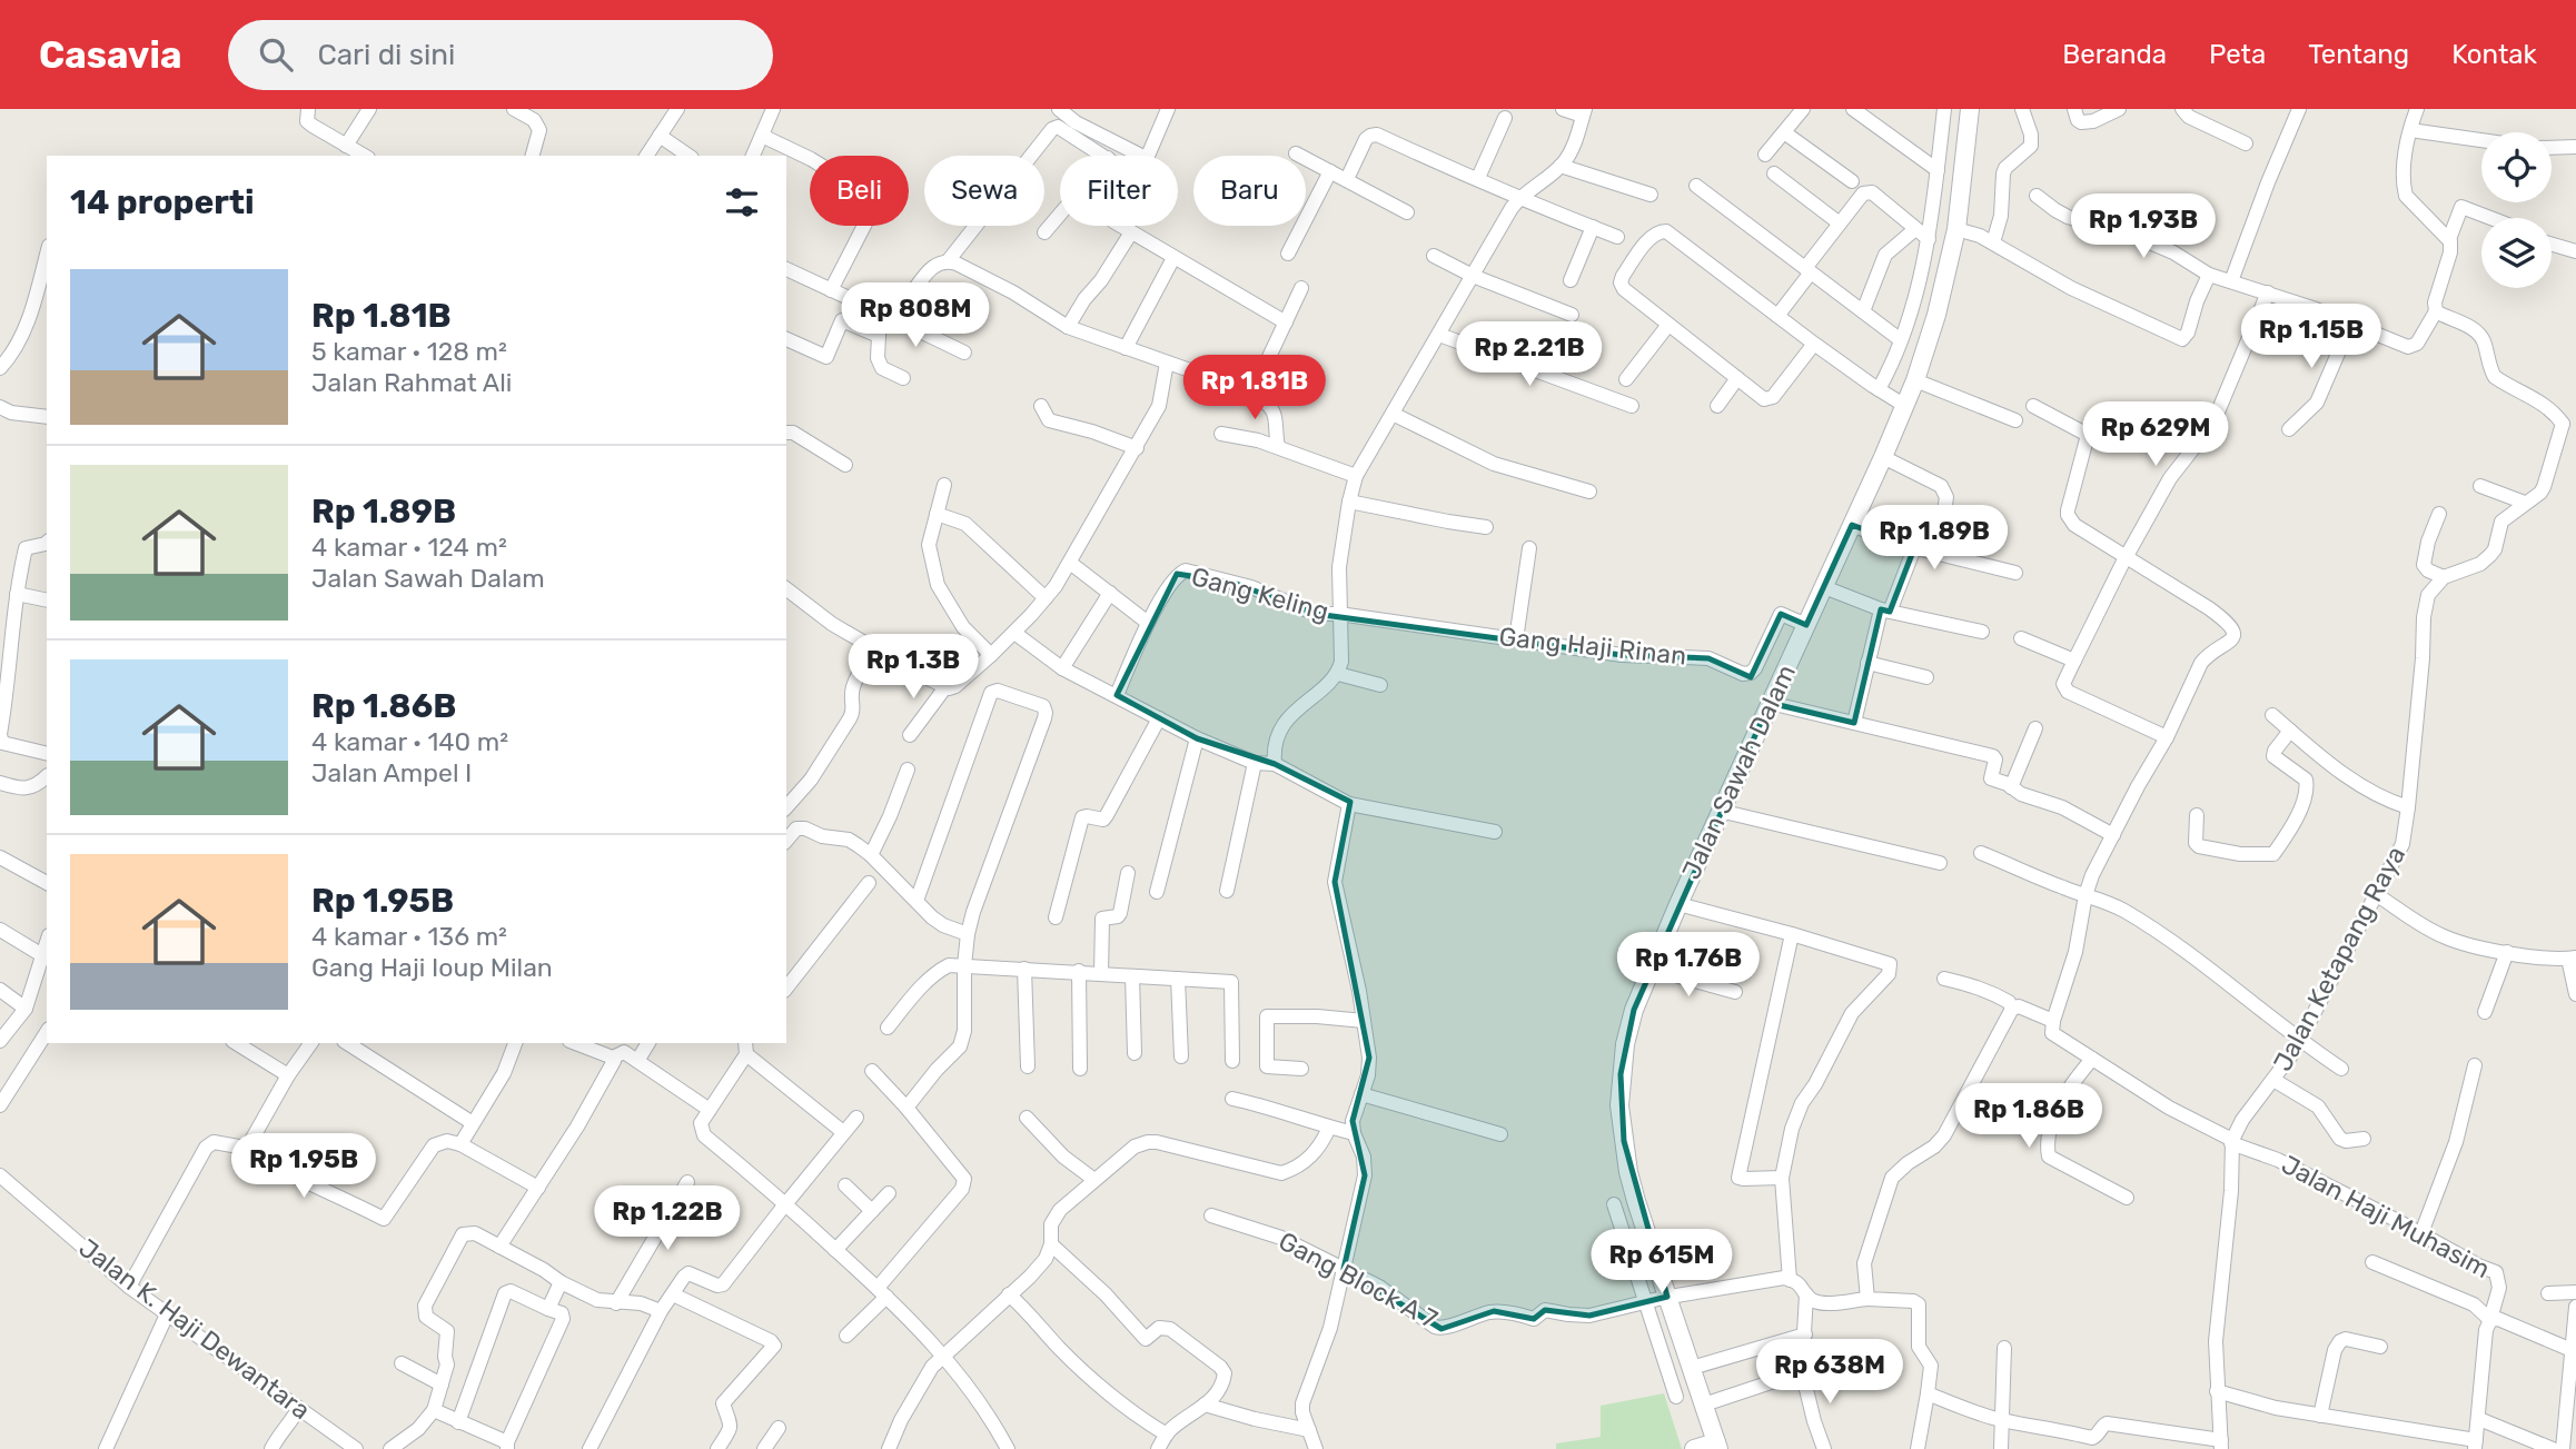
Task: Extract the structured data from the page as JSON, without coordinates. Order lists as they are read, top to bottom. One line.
{"streets":{"street":["Gang Keling","Gang Haji Rinan","Jalan Sawah Dalam","Jalan Ketapang Raya","Jalan Haji Muhasim","Gang Block A 7","Jalan K. Haji Dewantara"]},"crossings":[["Gang Keling","Gang Haji Rinan"],["Gang Haji Rinan","Jalan Sawah Dalam"],["Jalan Sawah Dalam","Gang Block A 7"],["Jalan Ketapang Raya","Jalan Haji Muhasim"]],"page":{"header":"Casavia","search":"Cari di sini","nav":["Beranda","Peta","Tentang","Kontak"],"chip":["Beli","Sewa","Filter","Baru"],"heading":"14 properti","price":["Rp 1.93B","Rp 808M","Rp 1.15B","Rp 2.21B","Rp 1.81B","Rp 629M","Rp 1.89B","Rp 1.3B","Rp 1.76B","Rp 1.86B","Rp 1.95B","Rp 1.22B","Rp 615M","Rp 638M"],"list":[{"name":"Rp 1.81B","note":"5 kamar · 128 m² · Jalan Rahmat Ali"},{"name":"Rp 1.89B","note":"4 kamar · 124 m² · Jalan Sawah Dalam"},{"name":"Rp 1.86B","note":"4 kamar · 140 m² · Jalan Ampel I"},{"name":"Rp 1.95B","note":"4 kamar · 136 m² · Gang Haji Ioup Milan"}]}}
